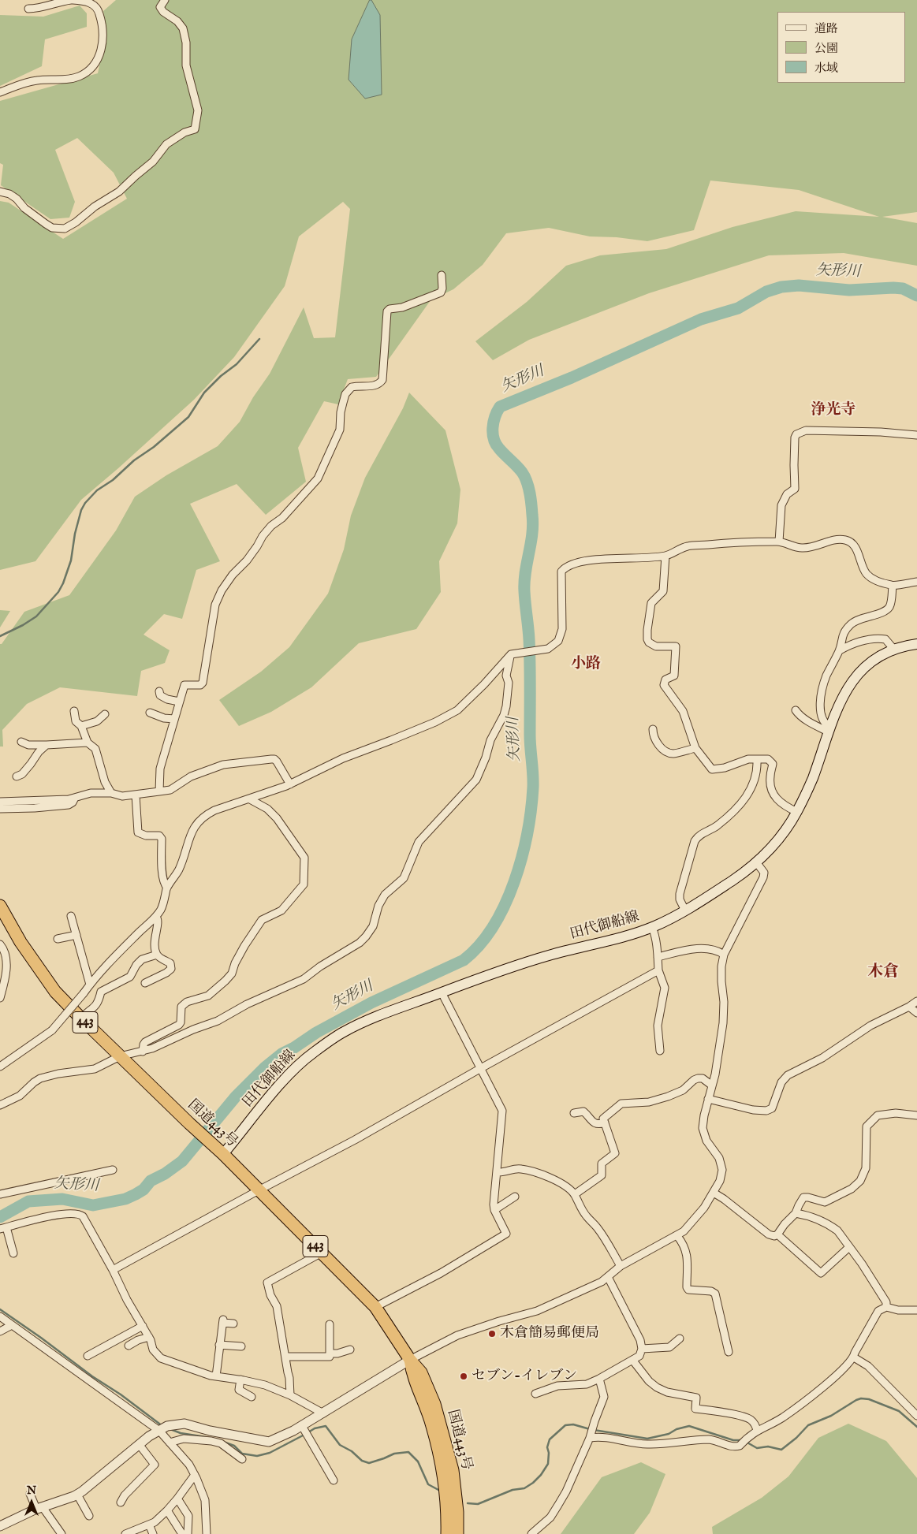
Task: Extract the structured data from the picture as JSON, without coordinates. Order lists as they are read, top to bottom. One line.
{"streets":{"highway":["443","国道443号"],"main road":["田代御船線"]},"crossings":[["田代御船線","国道443号"]],"districts":["浄光寺","小路","木倉"],"water":["矢形川"],"places":["木倉簡易郵便局","セブン-イレブン"],"legend":["道路","公園","水域"],"north":"top"}
